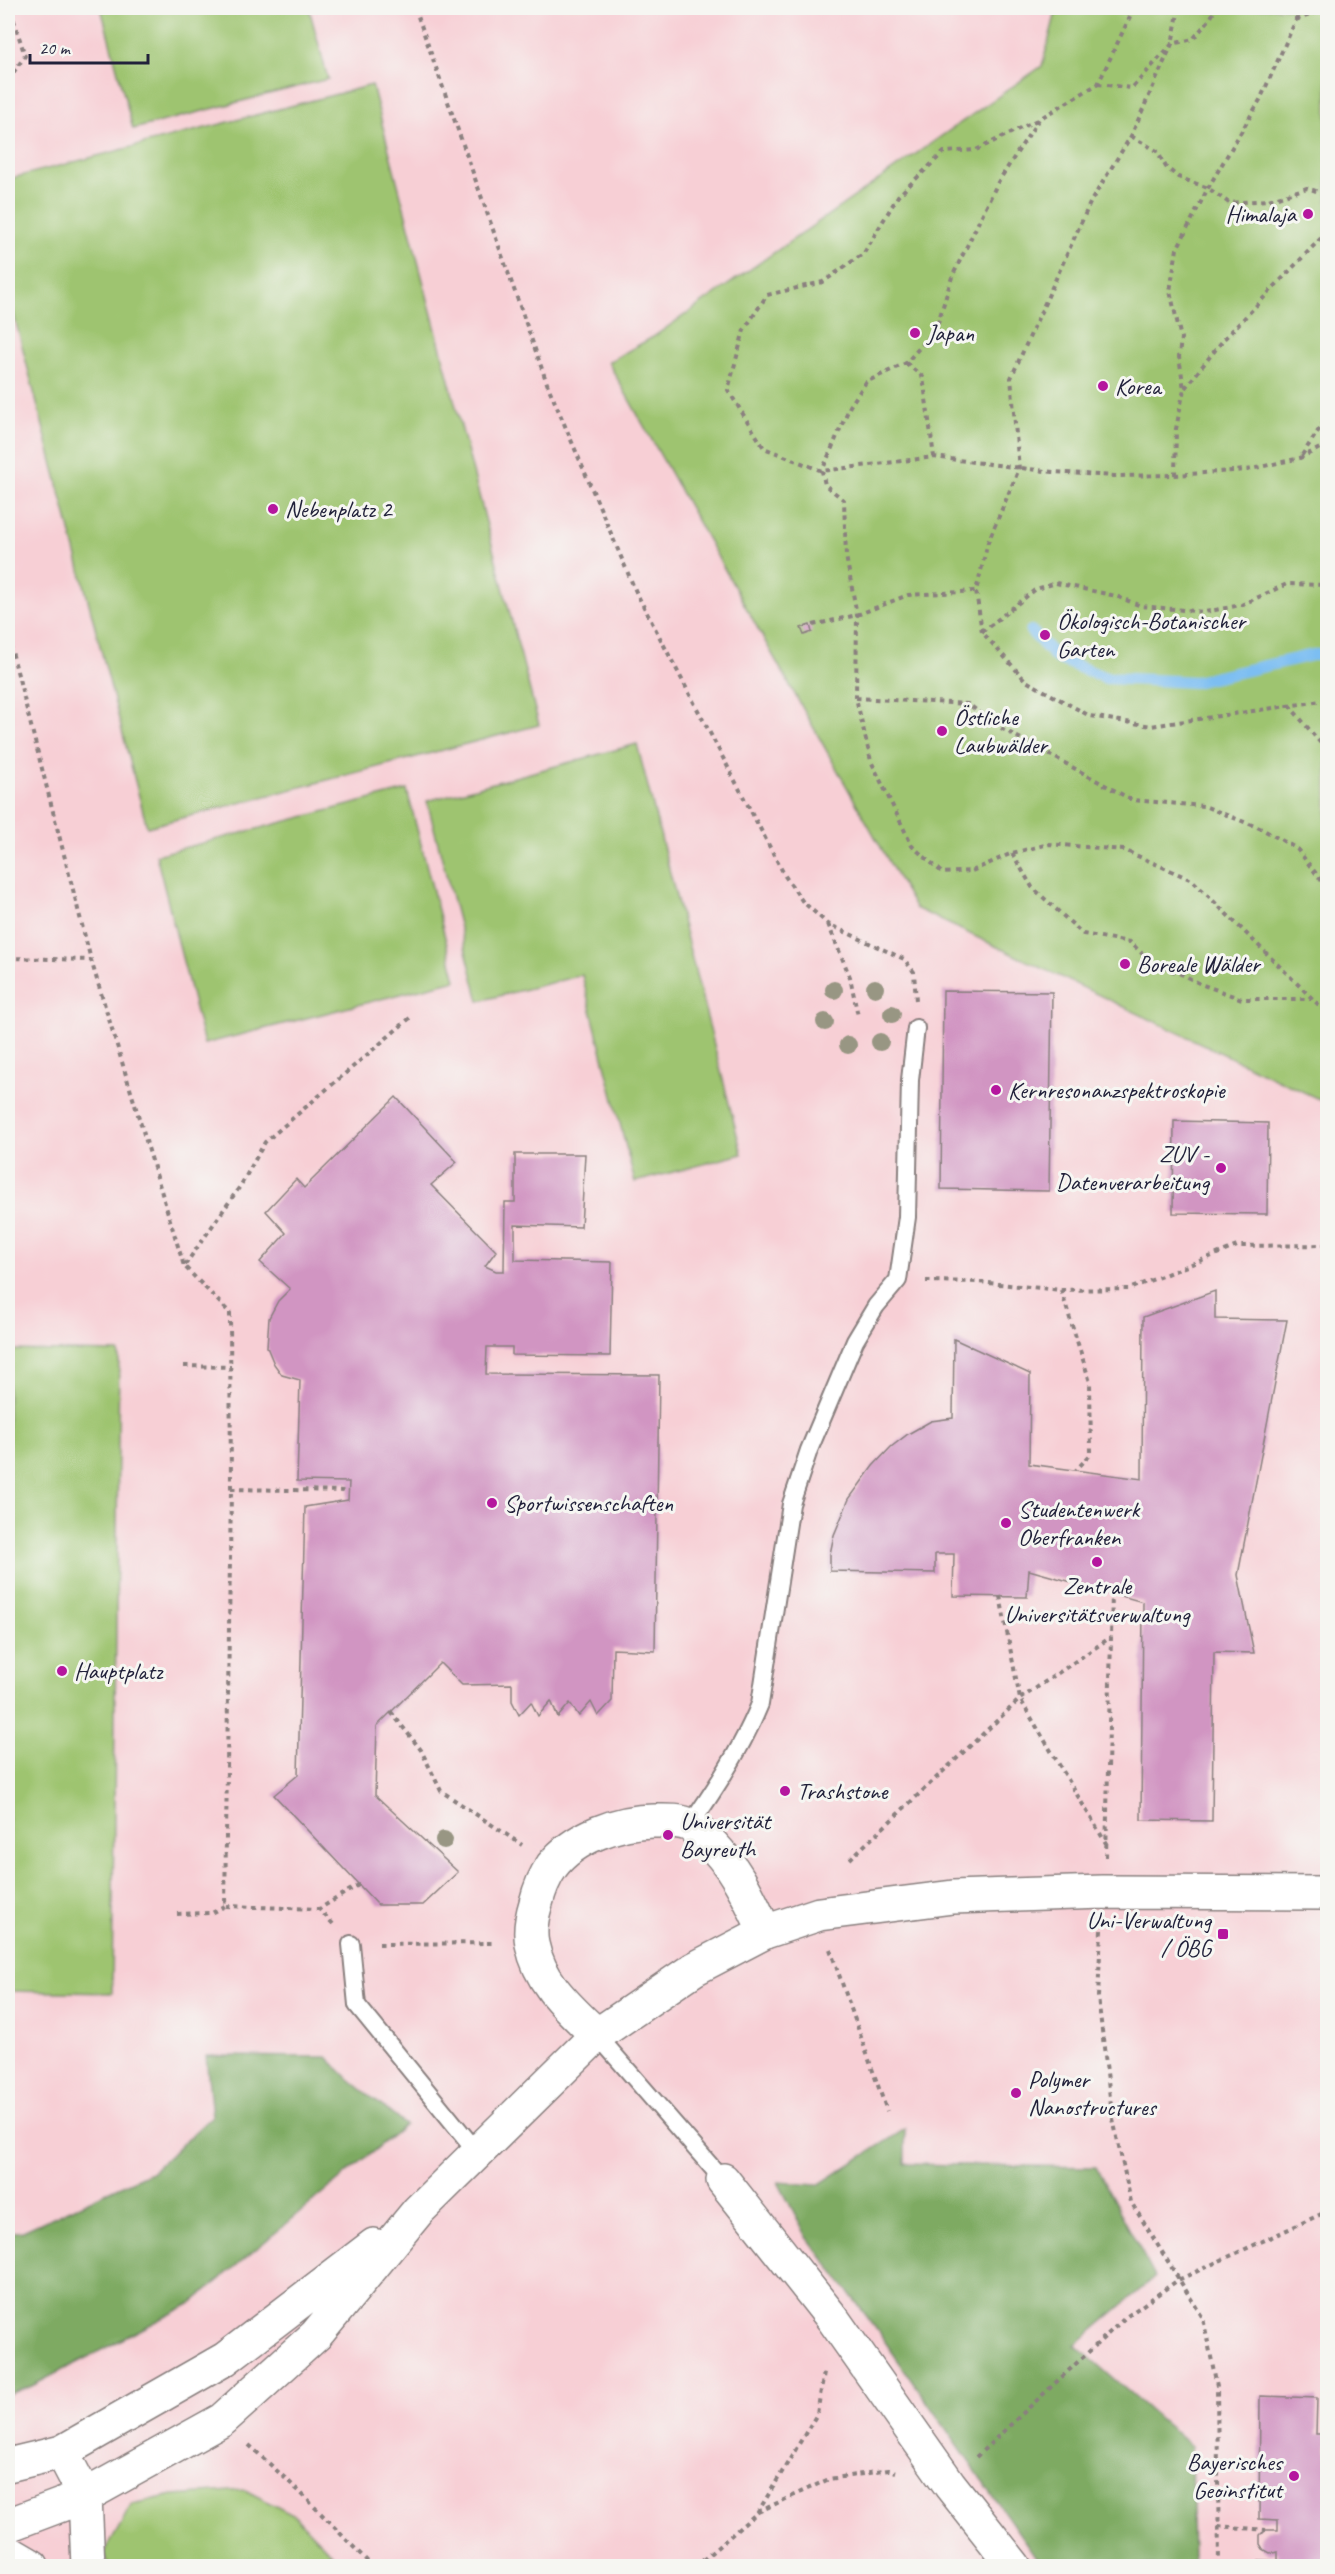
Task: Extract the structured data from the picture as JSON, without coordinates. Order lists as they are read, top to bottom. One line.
{"places":{"other":["Himalaja","Japan","Korea","Nebenplatz 2","Ökologisch-Botanischer Garten","Östliche Laubwälder","Boreale Wälder","Kernresonanzspektroskopie","ZUV - Datenverarbeitung","Sportwissenschaften","Studentenwerk Oberfranken","Zentrale Universitätsverwaltung","Hauptplatz","Trashstone","Universität Bayreuth","Polymer Nanostructures","Bayerisches Geoinstitut"],"transit":["Uni-Verwaltung / ÖBG"]},"scale_bar":"20 m"}
